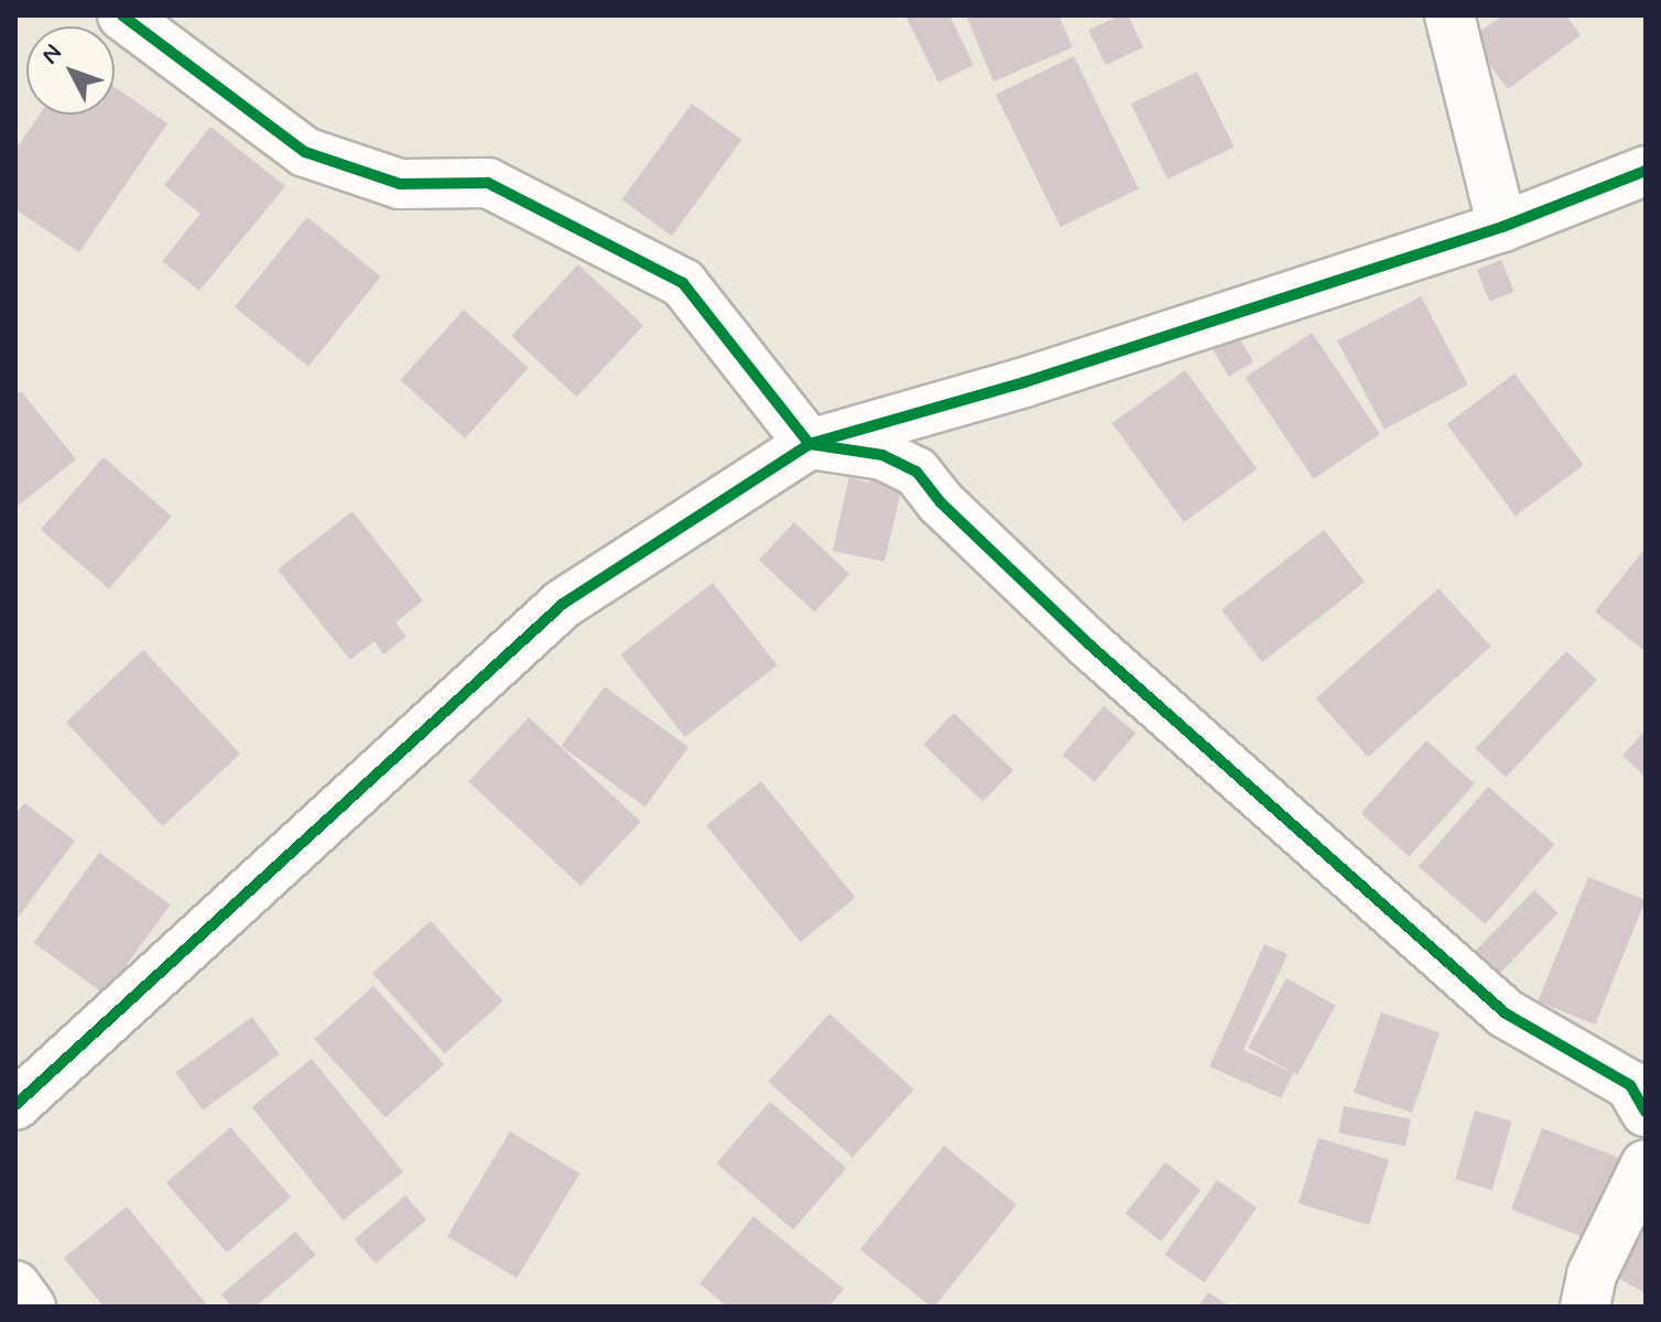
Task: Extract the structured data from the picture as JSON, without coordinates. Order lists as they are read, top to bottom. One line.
{"north":"top left"}
